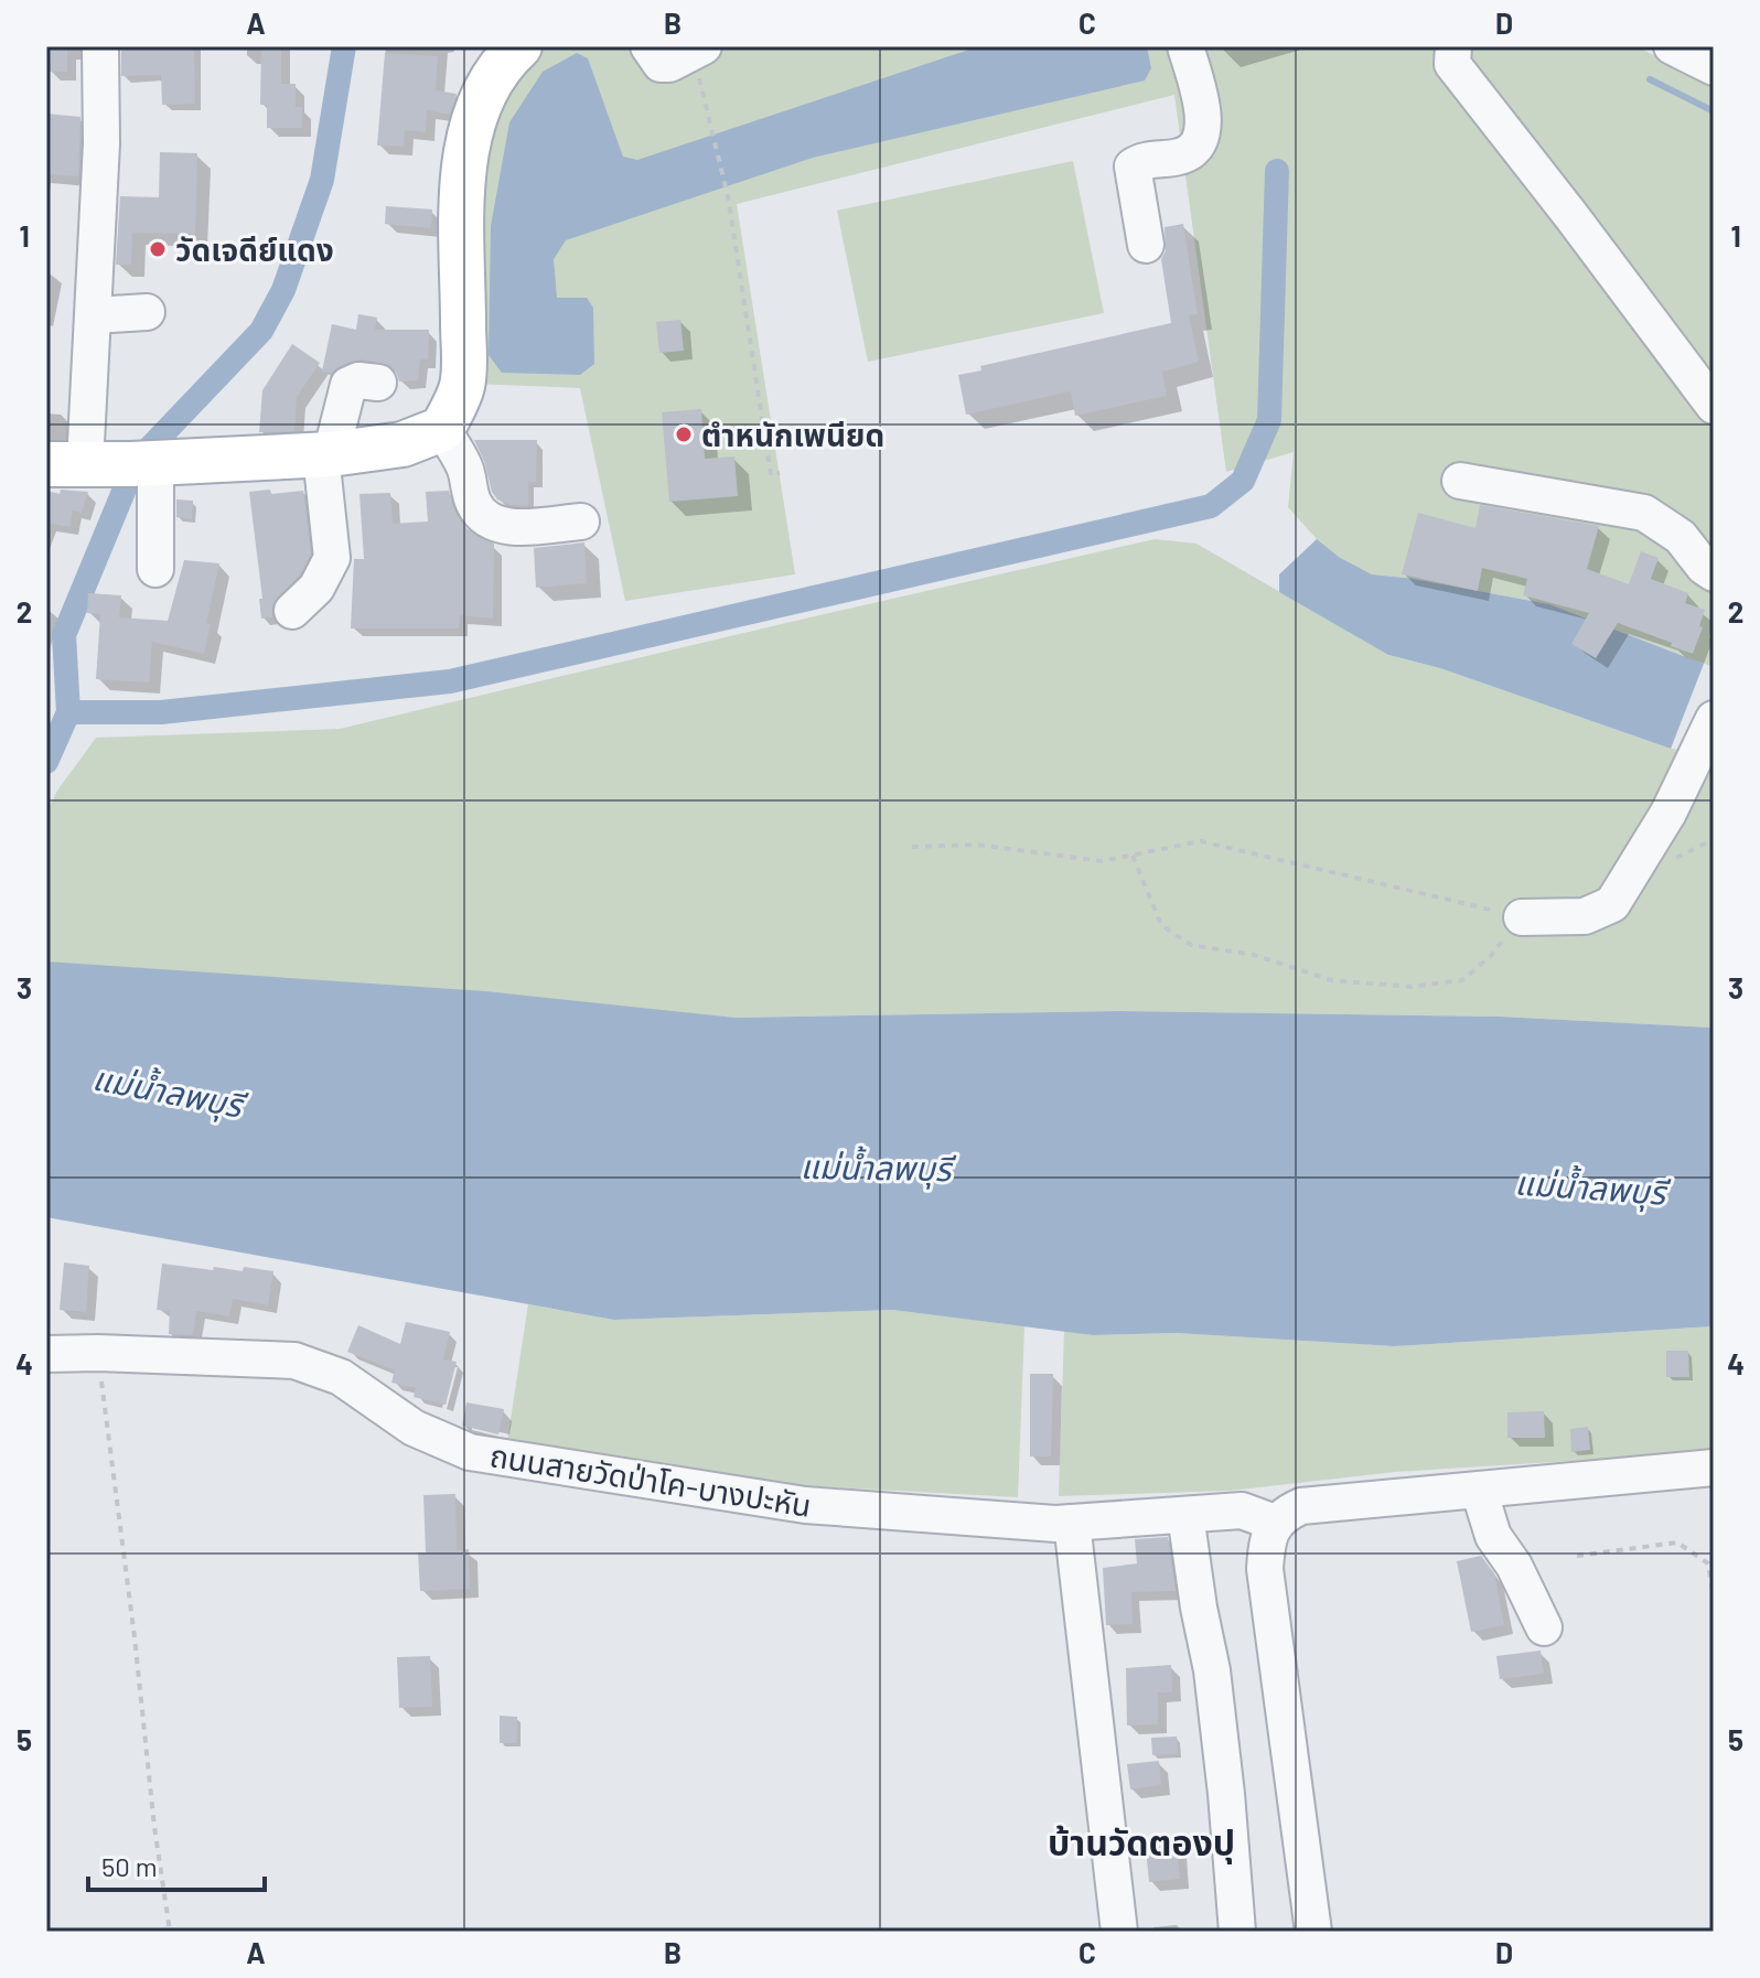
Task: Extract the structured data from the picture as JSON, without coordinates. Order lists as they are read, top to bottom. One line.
{"streets":{"street":["ถนนสายวัดป่าโค-บางปะหัน"]},"districts":["บ้านวัดตองปุ"],"water":["แม่น้ำลพบุรี"],"places":["วัดเจดีย์แดง","ตำหนักเพนียด"],"scale_bar":"50 m","grid":{"columns":["A","B","C","D"],"rows":["1","2","3","4","5"]}}
